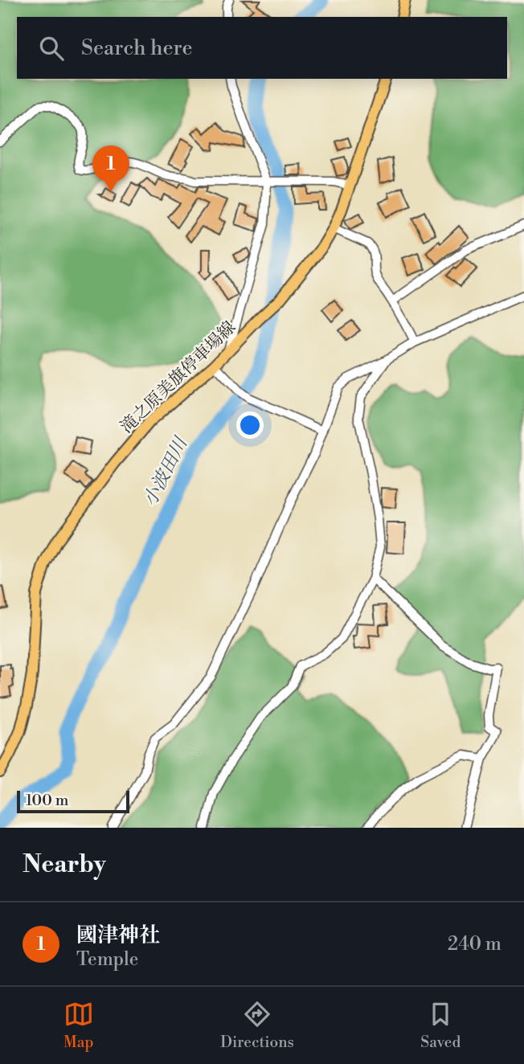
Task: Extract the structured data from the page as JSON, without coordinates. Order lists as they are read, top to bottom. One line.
{"streets":{"main road":["滝之原美旗停車場線"]},"water":["小波田川"],"scale_bar":"100 m","page":{"search":"Search here","pins":"1","scale":"100 m","heading":"Nearby","list":[{"mark":"1","name":"國津神社","note":"Temple","value":"240 m"}],"nav":["Map","Directions","Saved"]}}
